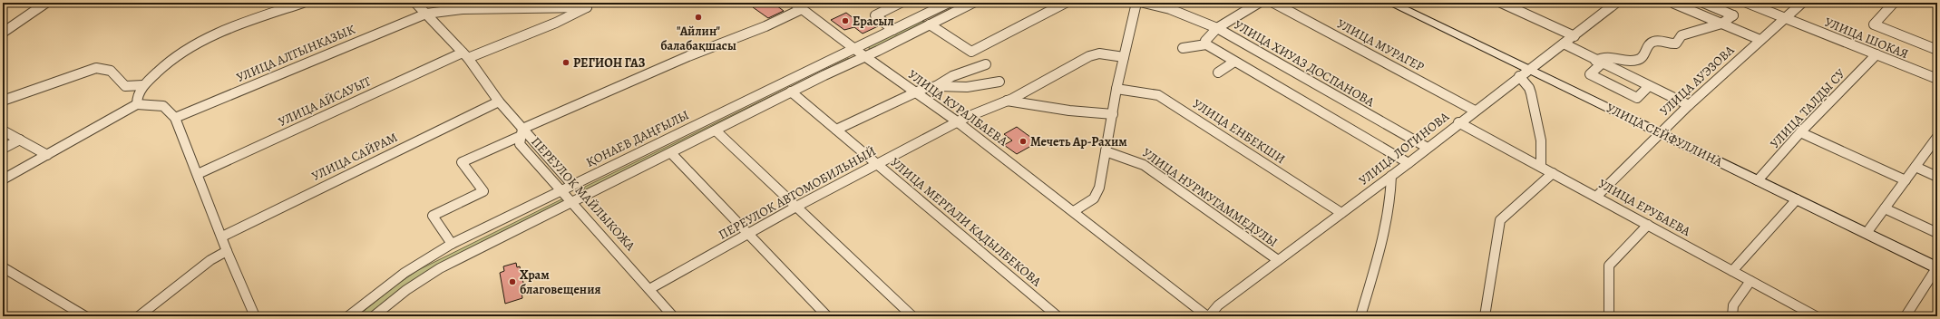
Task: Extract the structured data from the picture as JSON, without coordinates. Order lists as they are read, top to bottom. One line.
{"streets":{"main road":["УЛИЦА СЕЙФУЛЛИНА"],"street":["УЛИЦА ШОКАЯ","УЛИЦА МУРАГЕР","УЛИЦА АЛТЫНКАЗЫК","УЛИЦА ХИУАЗ ДОСПАНОВА","УЛИЦА АУЭЗОВА","УЛИЦА АЙСАУЫТ","УЛИЦА КУРАЛБАЕВА","УЛИЦА ТАЛДЫ СУ","УЛИЦА ЕНБЕКШИ","ҚОНАЕВ ДАҢҒЫЛЫ","УЛИЦА ЛОГИНОВА","УЛИЦА САЙРАМ","ПЕРЕУЛОК АВТОМОБИЛЬНЫЙ","ПЕРЕУЛОК МАЙЛЫКОЖА","УЛИЦА НУРМУГАММЕДУЛЫ","УЛИЦА ЕРУБАЕВА","УЛИЦА МЕРГАЛИ КАДЫЛБЕКОВА"]},"crossings":[["УЛИЦА ШОКАЯ","УЛИЦА АУЭЗОВА"],["УЛИЦА ШОКАЯ","УЛИЦА ТАЛДЫ СУ"],["УЛИЦА МУРАГЕР","УЛИЦА ЛОГИНОВА"],["УЛИЦА АЛТЫНКАЗЫК","УЛИЦА АЙСАУЫТ"],["УЛИЦА АЛТЫНКАЗЫК","ПЕРЕУЛОК МАЙЛЫКОЖА"],["УЛИЦА ХИУАЗ ДОСПАНОВА","УЛИЦА ЛОГИНОВА"],["УЛИЦА АУЭЗОВА","УЛИЦА СЕЙФУЛЛИНА"],["УЛИЦА АУЭЗОВА","УЛИЦА ЕРУБАЕВА"],["УЛИЦА АЙСАУЫТ","ПЕРЕУЛОК МАЙЛЫКОЖА"],["УЛИЦА КУРАЛБАЕВА","ҚОНАЕВ ДАҢҒЫЛЫ"],["УЛИЦА КУРАЛБАЕВА","УЛИЦА ЛОГИНОВА"],["УЛИЦА КУРАЛБАЕВА","ПЕРЕУЛОК АВТОМОБИЛЬНЫЙ"],["УЛИЦА ТАЛДЫ СУ","УЛИЦА СЕЙФУЛЛИНА"],["УЛИЦА ЕНБЕКШИ","УЛИЦА ЛОГИНОВА"],["УЛИЦА СЕЙФУЛЛИНА","УЛИЦА ЛОГИНОВА"],["ҚОНАЕВ ДАҢҒЫЛЫ","ПЕРЕУЛОК МАЙЛЫКОЖА"],["УЛИЦА ЛОГИНОВА","УЛИЦА НУРМУГАММЕДУЛЫ"],["УЛИЦА ЛОГИНОВА","УЛИЦА ЕРУБАЕВА"],["УЛИЦА САЙРАМ","ПЕРЕУЛОК МАЙЛЫКОЖА"],["ПЕРЕУЛОК АВТОМОБИЛЬНЫЙ","ПЕРЕУЛОК МАЙЛЫКОЖА"],["ПЕРЕУЛОК АВТОМОБИЛЬНЫЙ","УЛИЦА МЕРГАЛИ КАДЫЛБЕКОВА"]],"places":["\"Айлин\" балабақшасы","Ерасыл","РЕГИОН ГАЗ","Мечеть Ар-Рахим","Храм благовещения"]}
